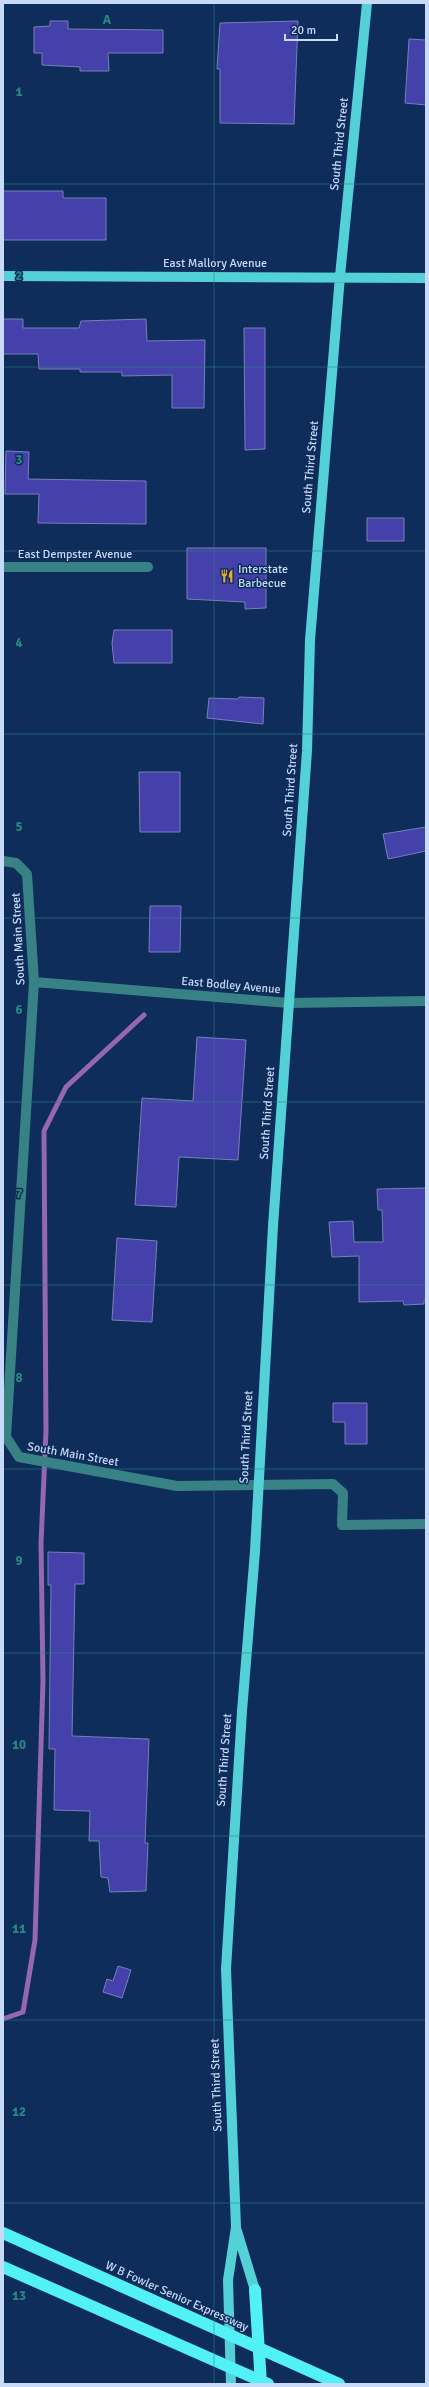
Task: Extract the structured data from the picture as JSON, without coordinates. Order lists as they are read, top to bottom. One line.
{"streets":{"highway":["South Third Street","W B Fowler Senior Expressway"],"main road":["East Mallory Avenue"],"street":["East Dempster Avenue","South Main Street","East Bodley Avenue"]},"crossings":[["South Third Street","East Mallory Avenue"],["South Third Street","East Bodley Avenue"],["South Main Street","East Bodley Avenue"]],"places":{"restaurant":["Interstate Barbecue"]},"scale_bar":"20 m","grid":{"columns":["A"],"rows":["1","2","3","4","5","6","7","8","9","10","11","12","13"]}}
